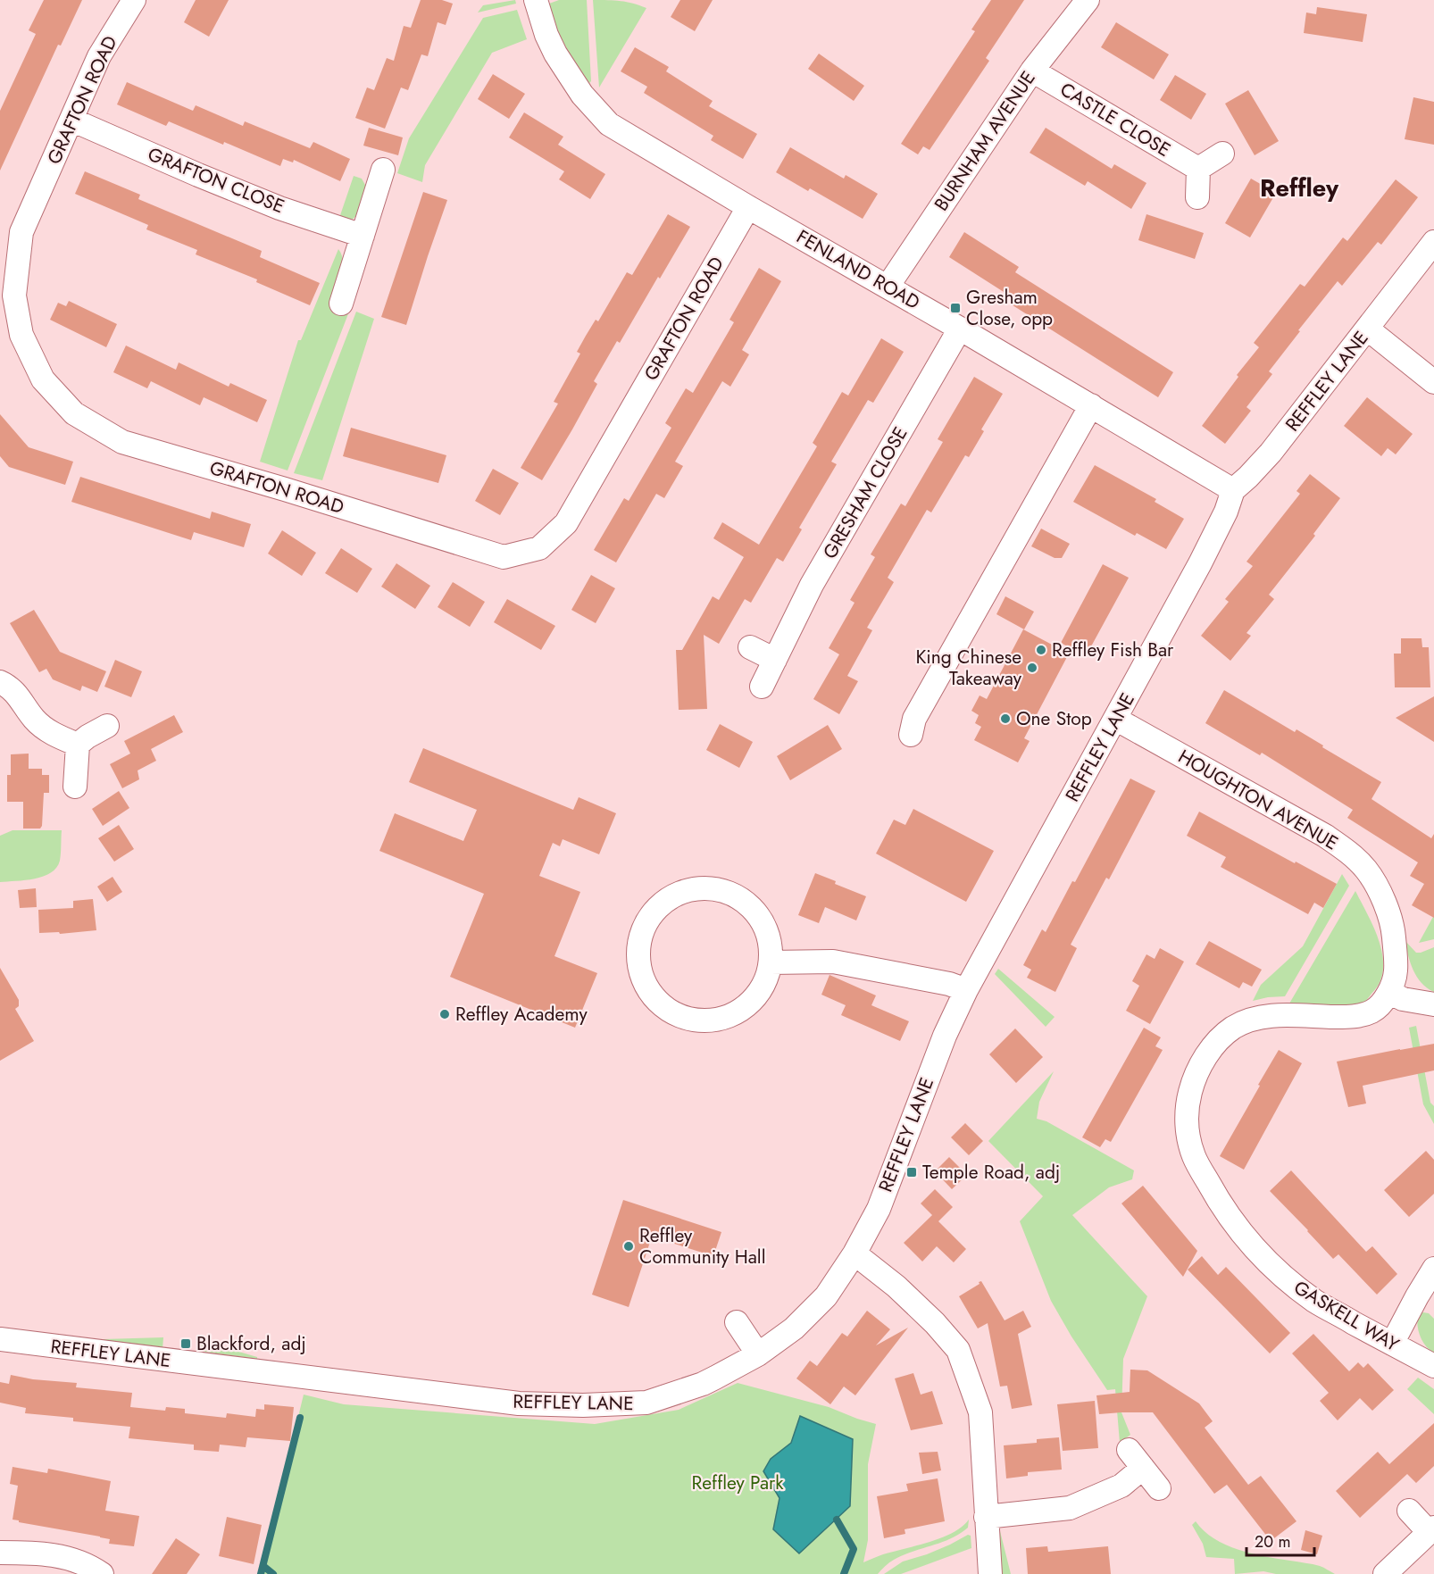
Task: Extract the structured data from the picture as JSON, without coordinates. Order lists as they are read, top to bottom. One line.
{"streets":{"street":["GRAFTON ROAD","CASTLE CLOSE","BURNHAM AVENUE","GRAFTON CLOSE","FENLAND ROAD","REFFLEY LANE","GRESHAM CLOSE","HOUGHTON AVENUE","GASKELL WAY"]},"crossings":[["GRAFTON ROAD","GRAFTON CLOSE"],["GRAFTON ROAD","FENLAND ROAD"],["CASTLE CLOSE","BURNHAM AVENUE"],["BURNHAM AVENUE","FENLAND ROAD"],["FENLAND ROAD","REFFLEY LANE"],["FENLAND ROAD","GRESHAM CLOSE"],["REFFLEY LANE","HOUGHTON AVENUE"],["HOUGHTON AVENUE","GASKELL WAY"]],"districts":["Reffley"],"parks":["Reffley Park"],"places":{"transit":["Gresham Close, opp","Temple Road, adj","Blackford, adj"],"other":["Reffley Fish Bar","King Chinese Takeaway","One Stop","Reffley Academy","Reffley Community Hall"]},"scale_bar":"20 m"}
